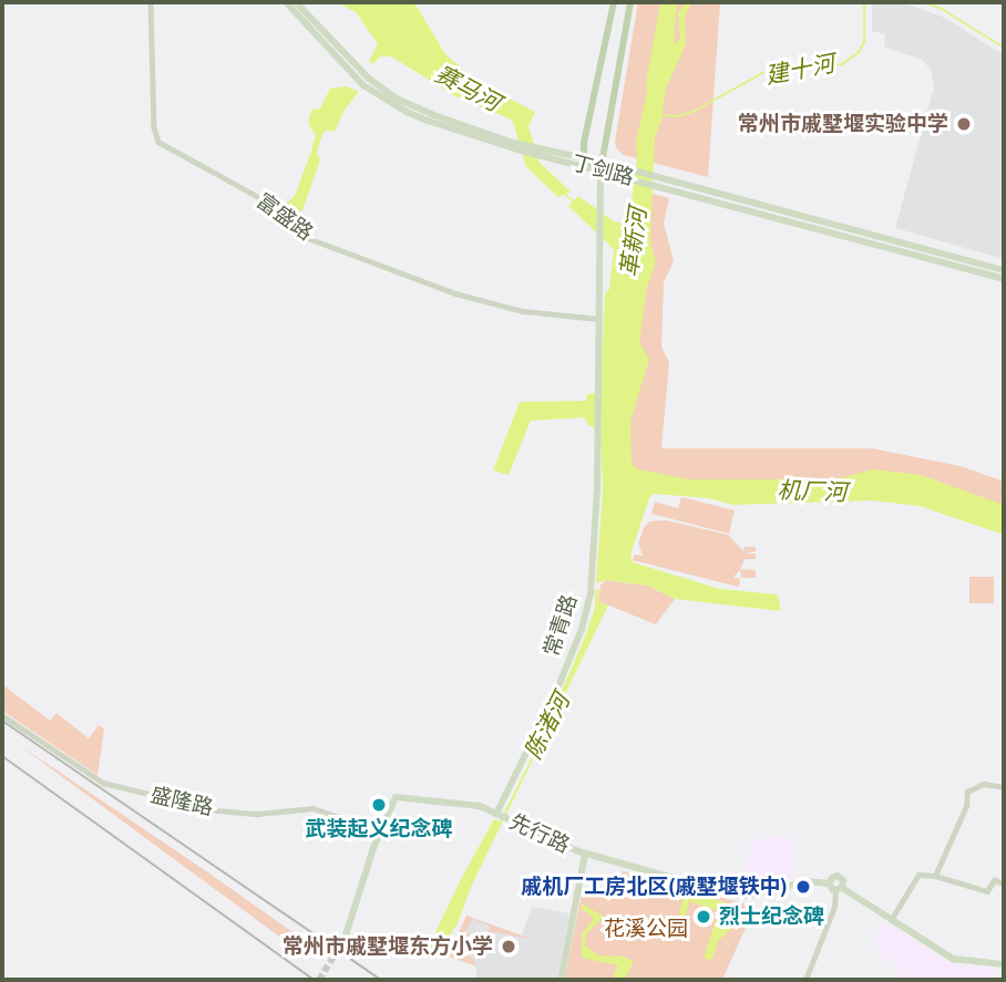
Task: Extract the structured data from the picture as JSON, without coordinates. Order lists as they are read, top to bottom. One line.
{"streets":{"street":["丁剑路","富盛路","常青路","盛隆路","先行路"]},"crossings":[["富盛路","常青路"],["常青路","先行路"],["盛隆路","先行路"]],"water":["建十河","赛马河","革新河","机厂河","陈渚河"],"parks":["花溪公园"],"places":["常州市戚墅堰实验中学","武装起义纪念碑","戚机厂工房北区(戚墅堰铁中)","烈士纪念碑","常州市戚墅堰东方小学"]}
